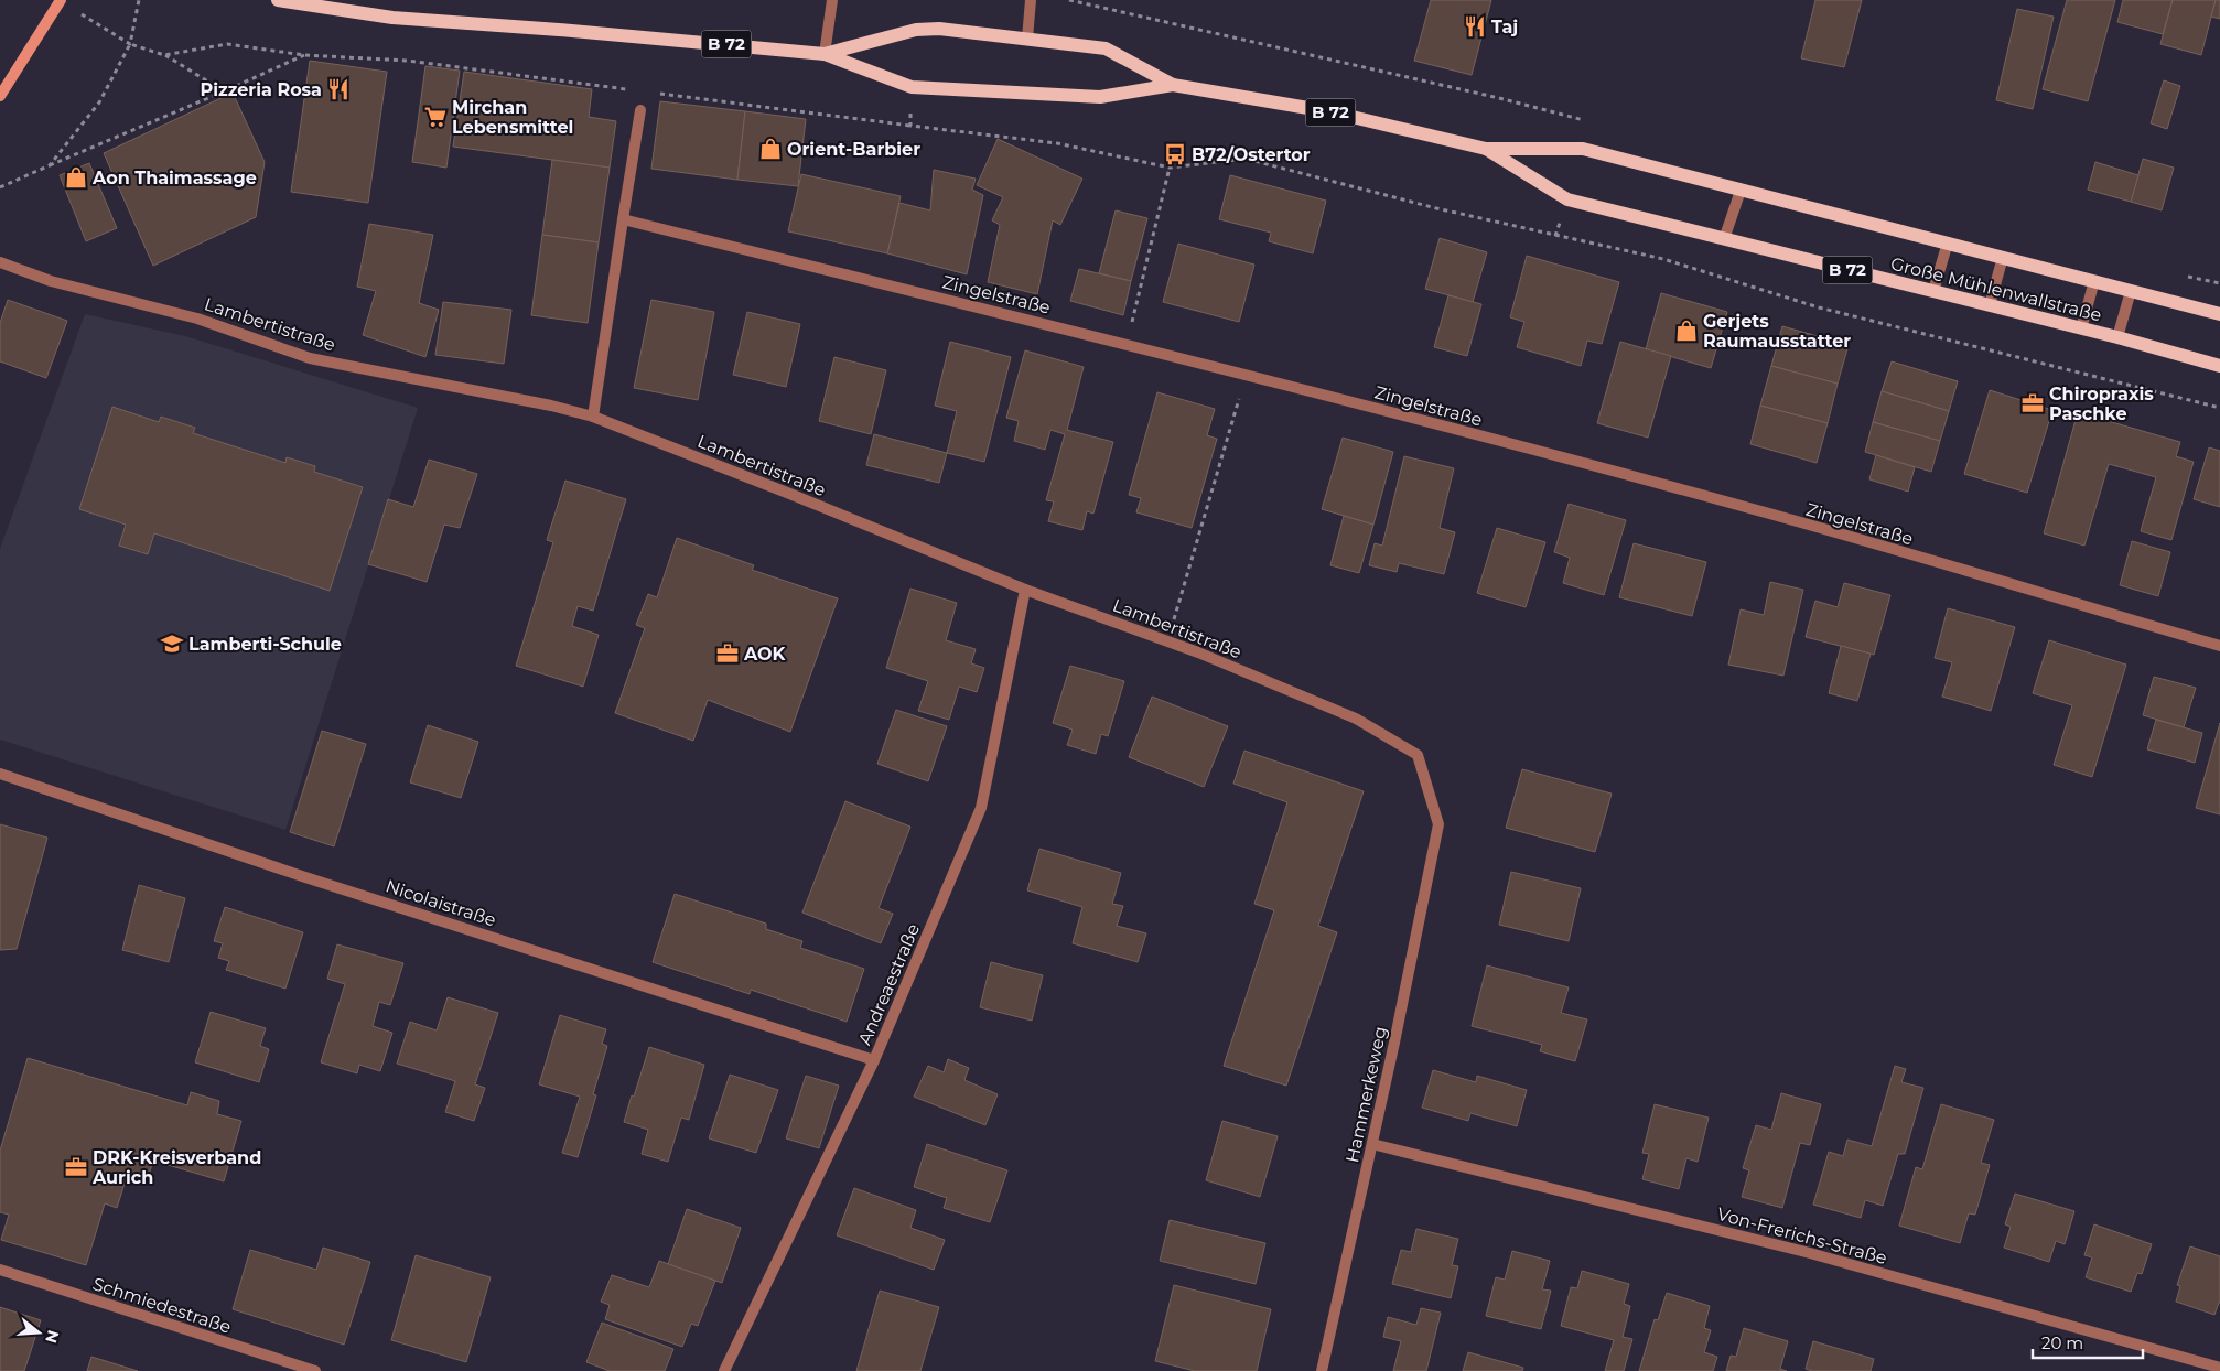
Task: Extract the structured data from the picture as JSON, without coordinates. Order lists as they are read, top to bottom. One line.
{"streets":{"main road":["B 72","Große Mühlenwallstraße"],"street":["Zingelstraße","Lambertistraße","Nicolaistraße","Andreaestraße","Hammerkeweg","Von-Frerichs-Straße","Schmiedestraße"]},"crossings":[["Lambertistraße","Andreaestraße"],["Lambertistraße","Hammerkeweg"],["Nicolaistraße","Andreaestraße"],["Hammerkeweg","Von-Frerichs-Straße"]],"places":{"restaurant":["Taj","Pizzeria Rosa"],"supermarket":["Mirchan Lebensmittel"],"shop":["Orient-Barbier","Aon Thaimassage","Gerjets Raumausstatter"],"bus stop":["B72/Ostertor"],"office":["Chiropraxis Paschke","AOK","DRK-Kreisverband Aurich"],"school or university":["Lamberti-Schule"]},"scale_bar":"20 m","north":"right"}
